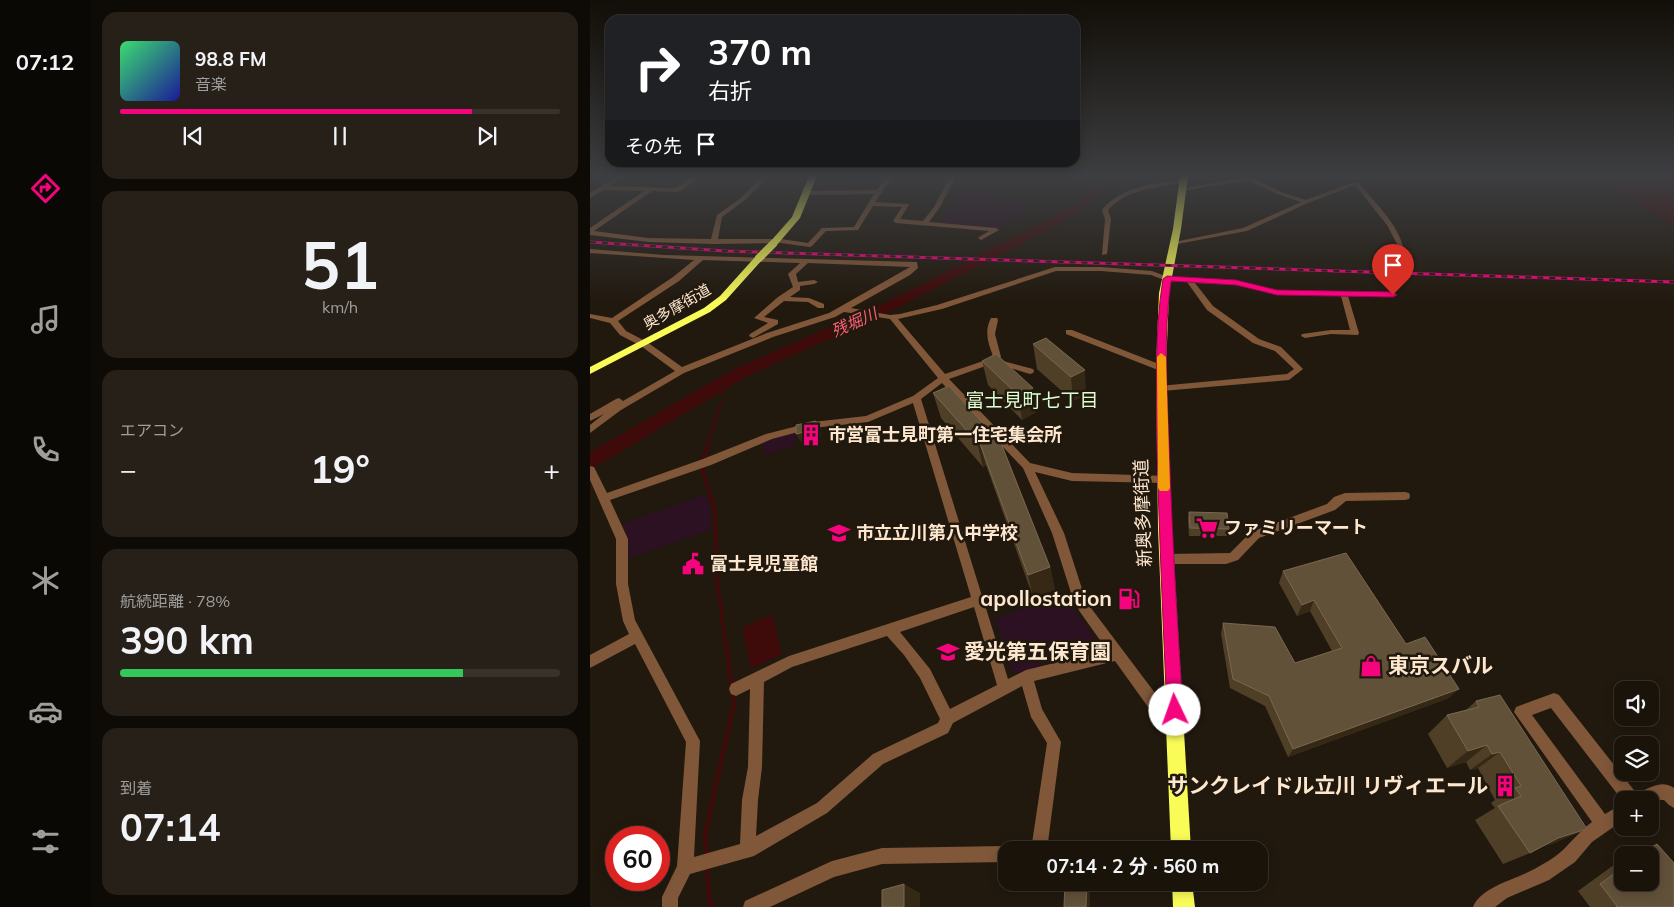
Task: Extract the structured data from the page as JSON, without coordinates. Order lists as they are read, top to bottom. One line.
{"streets":{"main road":["奥多摩街道","新奥多摩街道"]},"districts":["富士見町七丁目"],"water":["残堀川"],"places":{"building":["市営富士見町第一住宅集会所","サンクレイドル立川 リヴィエール"],"supermarket":["ファミリーマート"],"school or university":["市立立川第八中学校","愛光第五保育園"],"public building":["富士見児童館"],"fuel station":["apollostation"],"shop":["東京スバル"]},"page":{"tabs":"07:12","turn":["370 m","右折"],"song":["98.8 FM","音楽"],"then":"その先","tile":[["51","km/h"],"エアコン",["航続距離 · 78%","390 km"],["到着","07:14"]],"heat":["−","19°","+"],"map_buttons":["+","−"],"limit":"60","trip":"07:14 · 2 分 · 560 m"}}
